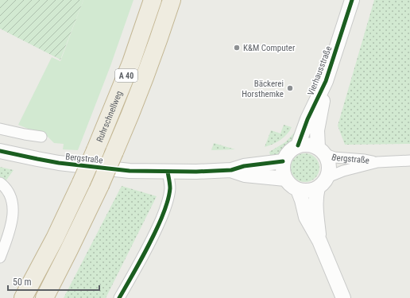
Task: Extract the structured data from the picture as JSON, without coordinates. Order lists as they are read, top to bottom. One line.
{"streets":{"highway":["A 40","Ruhrschnellweg"],"street":["Vierhausstraße","Bergstraße"]},"crossings":[["Vierhausstraße","Bergstraße"]],"places":["K&M Computer","Bäckerei Horsthemke"],"scale_bar":"50 m"}
